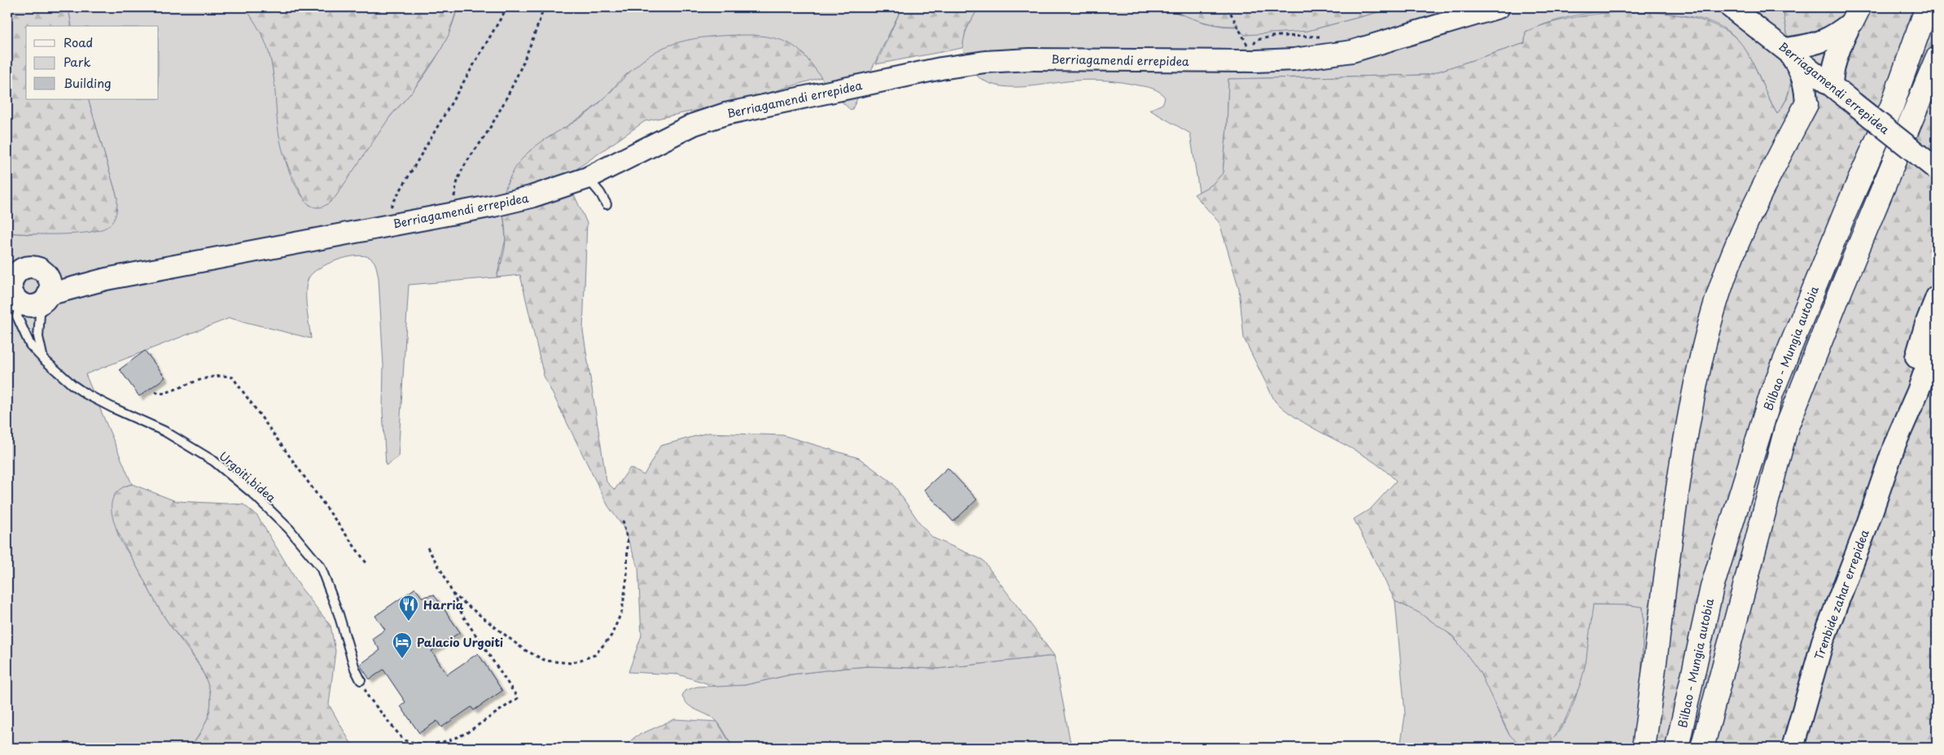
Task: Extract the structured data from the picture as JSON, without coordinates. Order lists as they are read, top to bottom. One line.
{"streets":{"highway":["Bilbao - Mungia autobia"],"street":["Berriagamendi errepidea","Trenbide zahar errepidea"],"lane":["Urgoiti bidea"]},"places":{"restaurant":["Harria"],"hotel":["Palacio Urgoiti"]},"legend":["Road","Park","Building"]}
